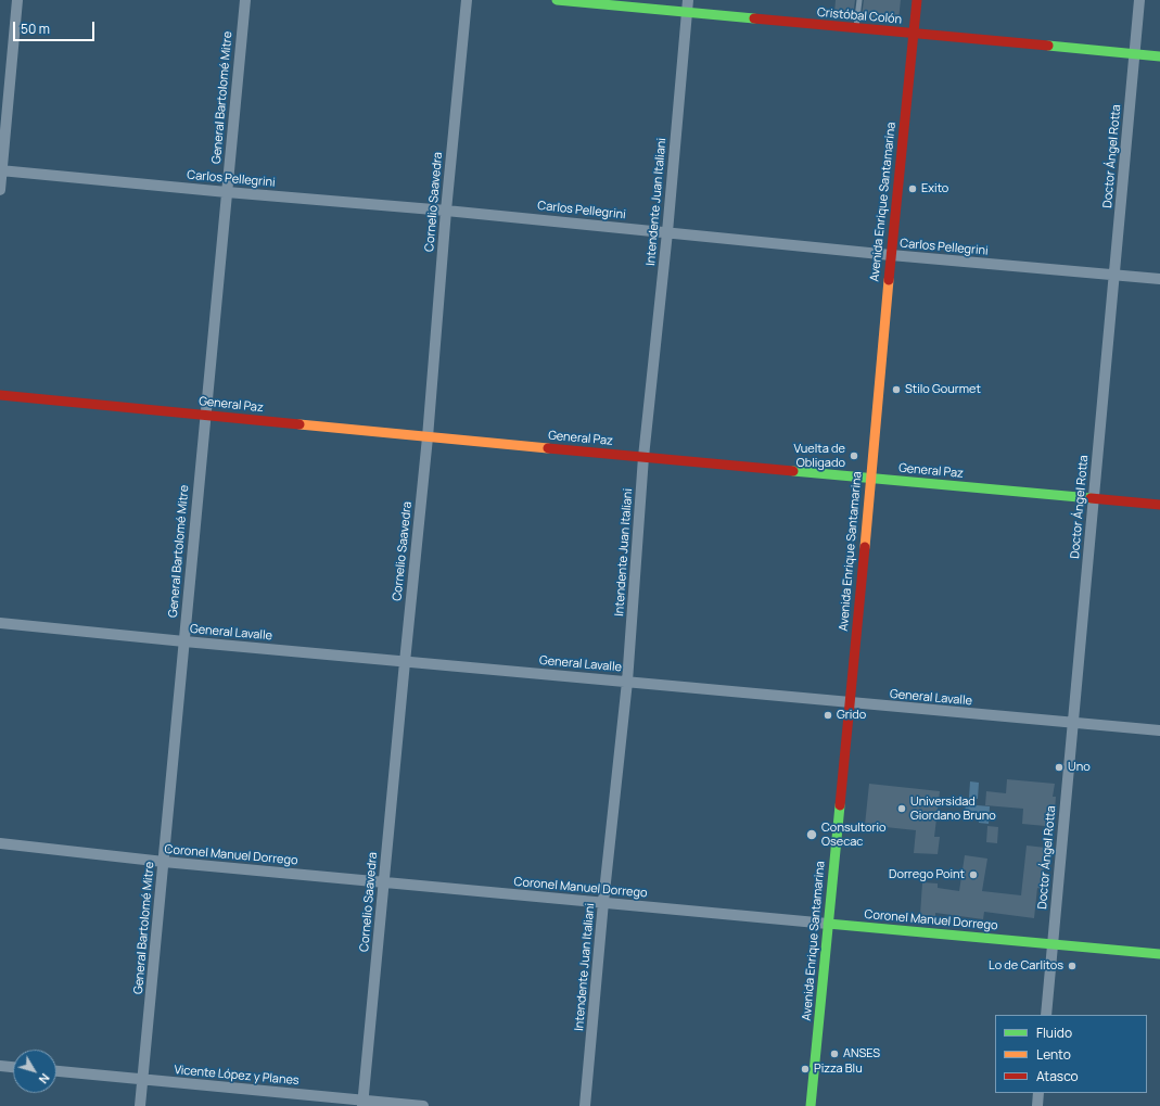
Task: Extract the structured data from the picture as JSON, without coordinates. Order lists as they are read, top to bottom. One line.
{"streets":{"street":["Cristóbal Colón","General Bartolomé Mitre","Doctor Ángel Rotta","Carlos Pellegrini","Cornelio Saavedra","Intendente Juan Italiani","Avenida Enrique Santamarina","General Paz","General Lavalle","Coronel Manuel Dorrego","Vicente López y Planes"]},"crossings":[["Cristóbal Colón","Doctor Ángel Rotta"],["Cristóbal Colón","Intendente Juan Italiani"],["Cristóbal Colón","Avenida Enrique Santamarina"],["General Bartolomé Mitre","Carlos Pellegrini"],["General Bartolomé Mitre","General Paz"],["General Bartolomé Mitre","General Lavalle"],["General Bartolomé Mitre","Coronel Manuel Dorrego"],["General Bartolomé Mitre","Vicente López y Planes"],["Doctor Ángel Rotta","Carlos Pellegrini"],["Doctor Ángel Rotta","General Paz"],["Doctor Ángel Rotta","General Lavalle"],["Doctor Ángel Rotta","Coronel Manuel Dorrego"],["Carlos Pellegrini","Cornelio Saavedra"],["Carlos Pellegrini","Intendente Juan Italiani"],["Carlos Pellegrini","Avenida Enrique Santamarina"],["Cornelio Saavedra","General Paz"],["Cornelio Saavedra","General Lavalle"],["Cornelio Saavedra","Coronel Manuel Dorrego"],["Cornelio Saavedra","Vicente López y Planes"],["Intendente Juan Italiani","General Paz"],["Intendente Juan Italiani","General Lavalle"],["Intendente Juan Italiani","Coronel Manuel Dorrego"],["Avenida Enrique Santamarina","General Paz"],["Avenida Enrique Santamarina","General Lavalle"],["Avenida Enrique Santamarina","Coronel Manuel Dorrego"]],"places":["Exito","Stilo Gourmet","Vuelta de Obligado","Grido","Uno","Universidad Giordano Bruno","Consultorio Osecac","Dorrego Point","Lo de Carlitos","ANSES","Pizza Blu"],"legend":["Fluido","Lento","Atasco"],"scale_bar":"50 m","north":"bottom right"}
